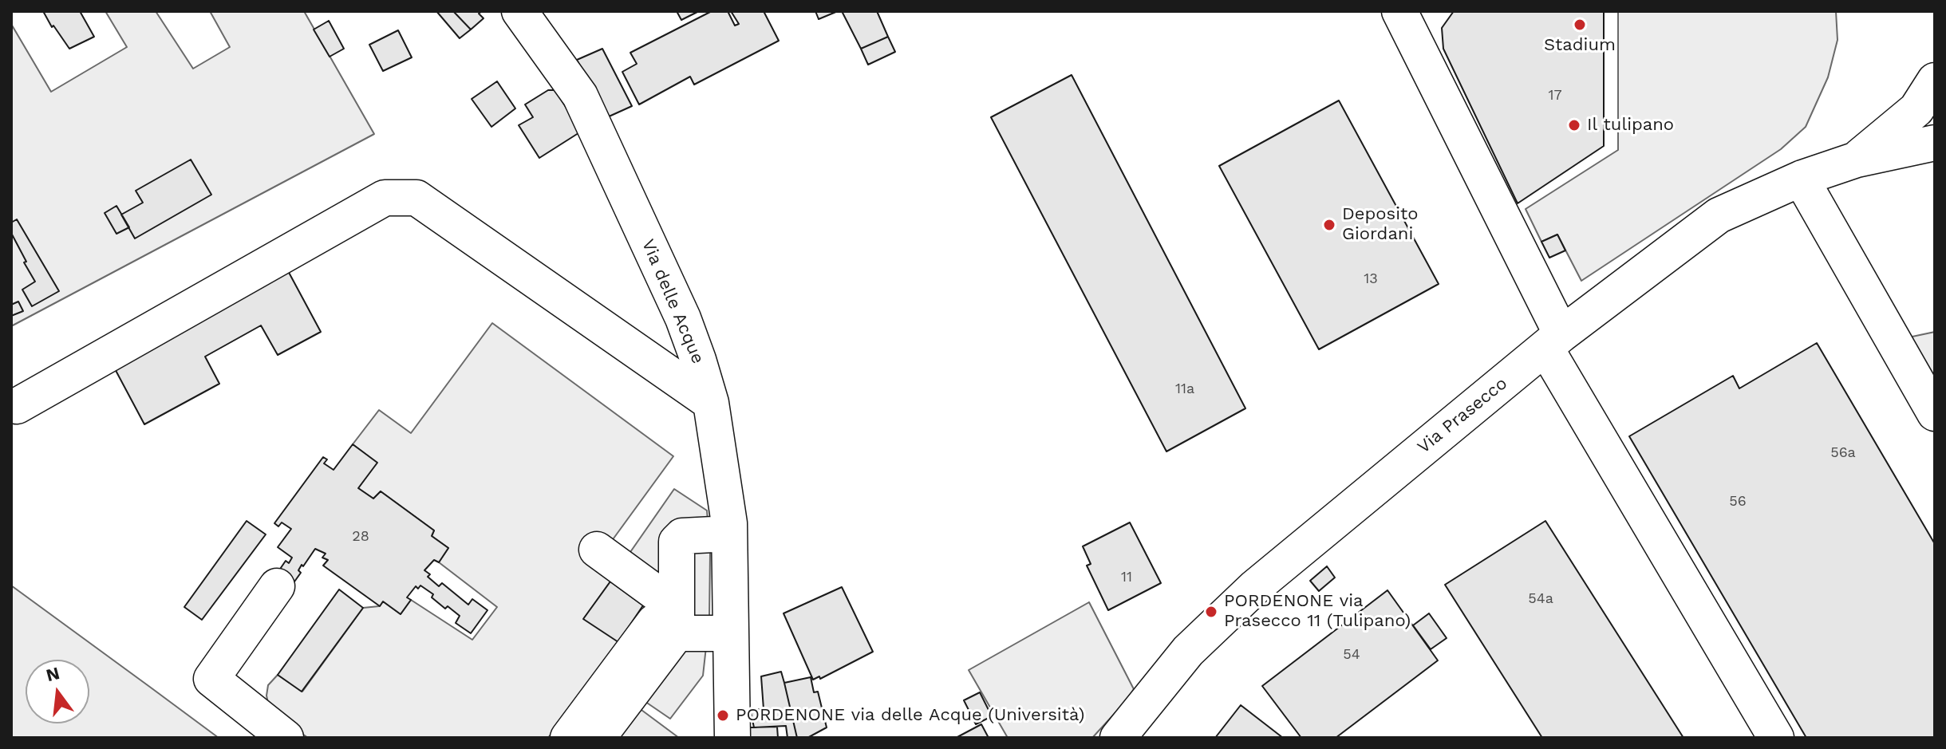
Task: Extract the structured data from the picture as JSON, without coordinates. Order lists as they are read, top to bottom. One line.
{"streets":{"street":["Via delle Acque","Via Prasecco"]},"places":["Stadium","Il tulipano","Deposito Giordani","PORDENONE via Prasecco 11 (Tulipano)","PORDENONE via delle Acque (Università)"],"house_numbers":["17","13","11a","56a","56","28","11","54a","54"],"north":"top"}
